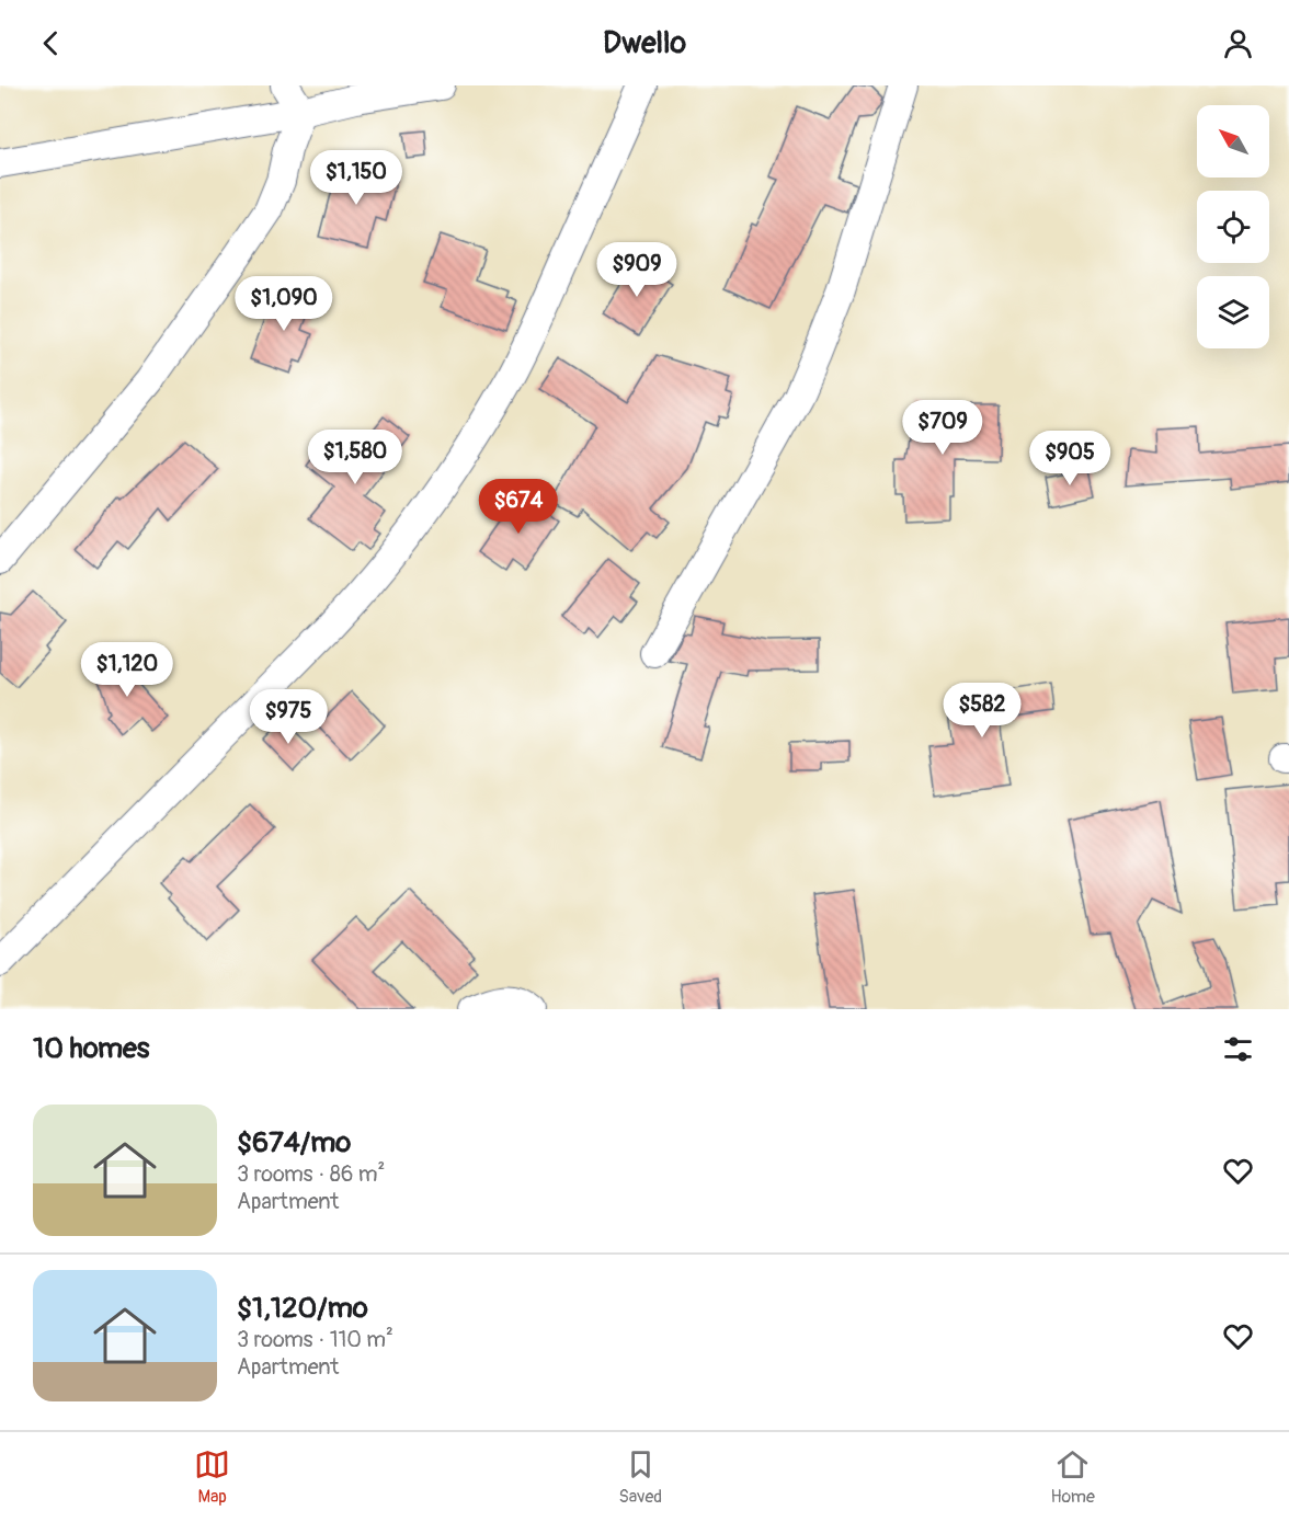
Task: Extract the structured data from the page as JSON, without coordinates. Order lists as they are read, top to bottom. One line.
{"north":"top left","page":{"header":"Dwello","price":["$1,150","$909","$1,090","$709","$1,580","$905","$674","$1,120","$582","$975"],"heading":"10 homes","list":[{"name":"$674/mo","note":"3 rooms · 86 m² · Apartment"},{"name":"$1,120/mo","note":"3 rooms · 110 m² · Apartment"}],"tabs":["Map","Saved","Home"]}}
